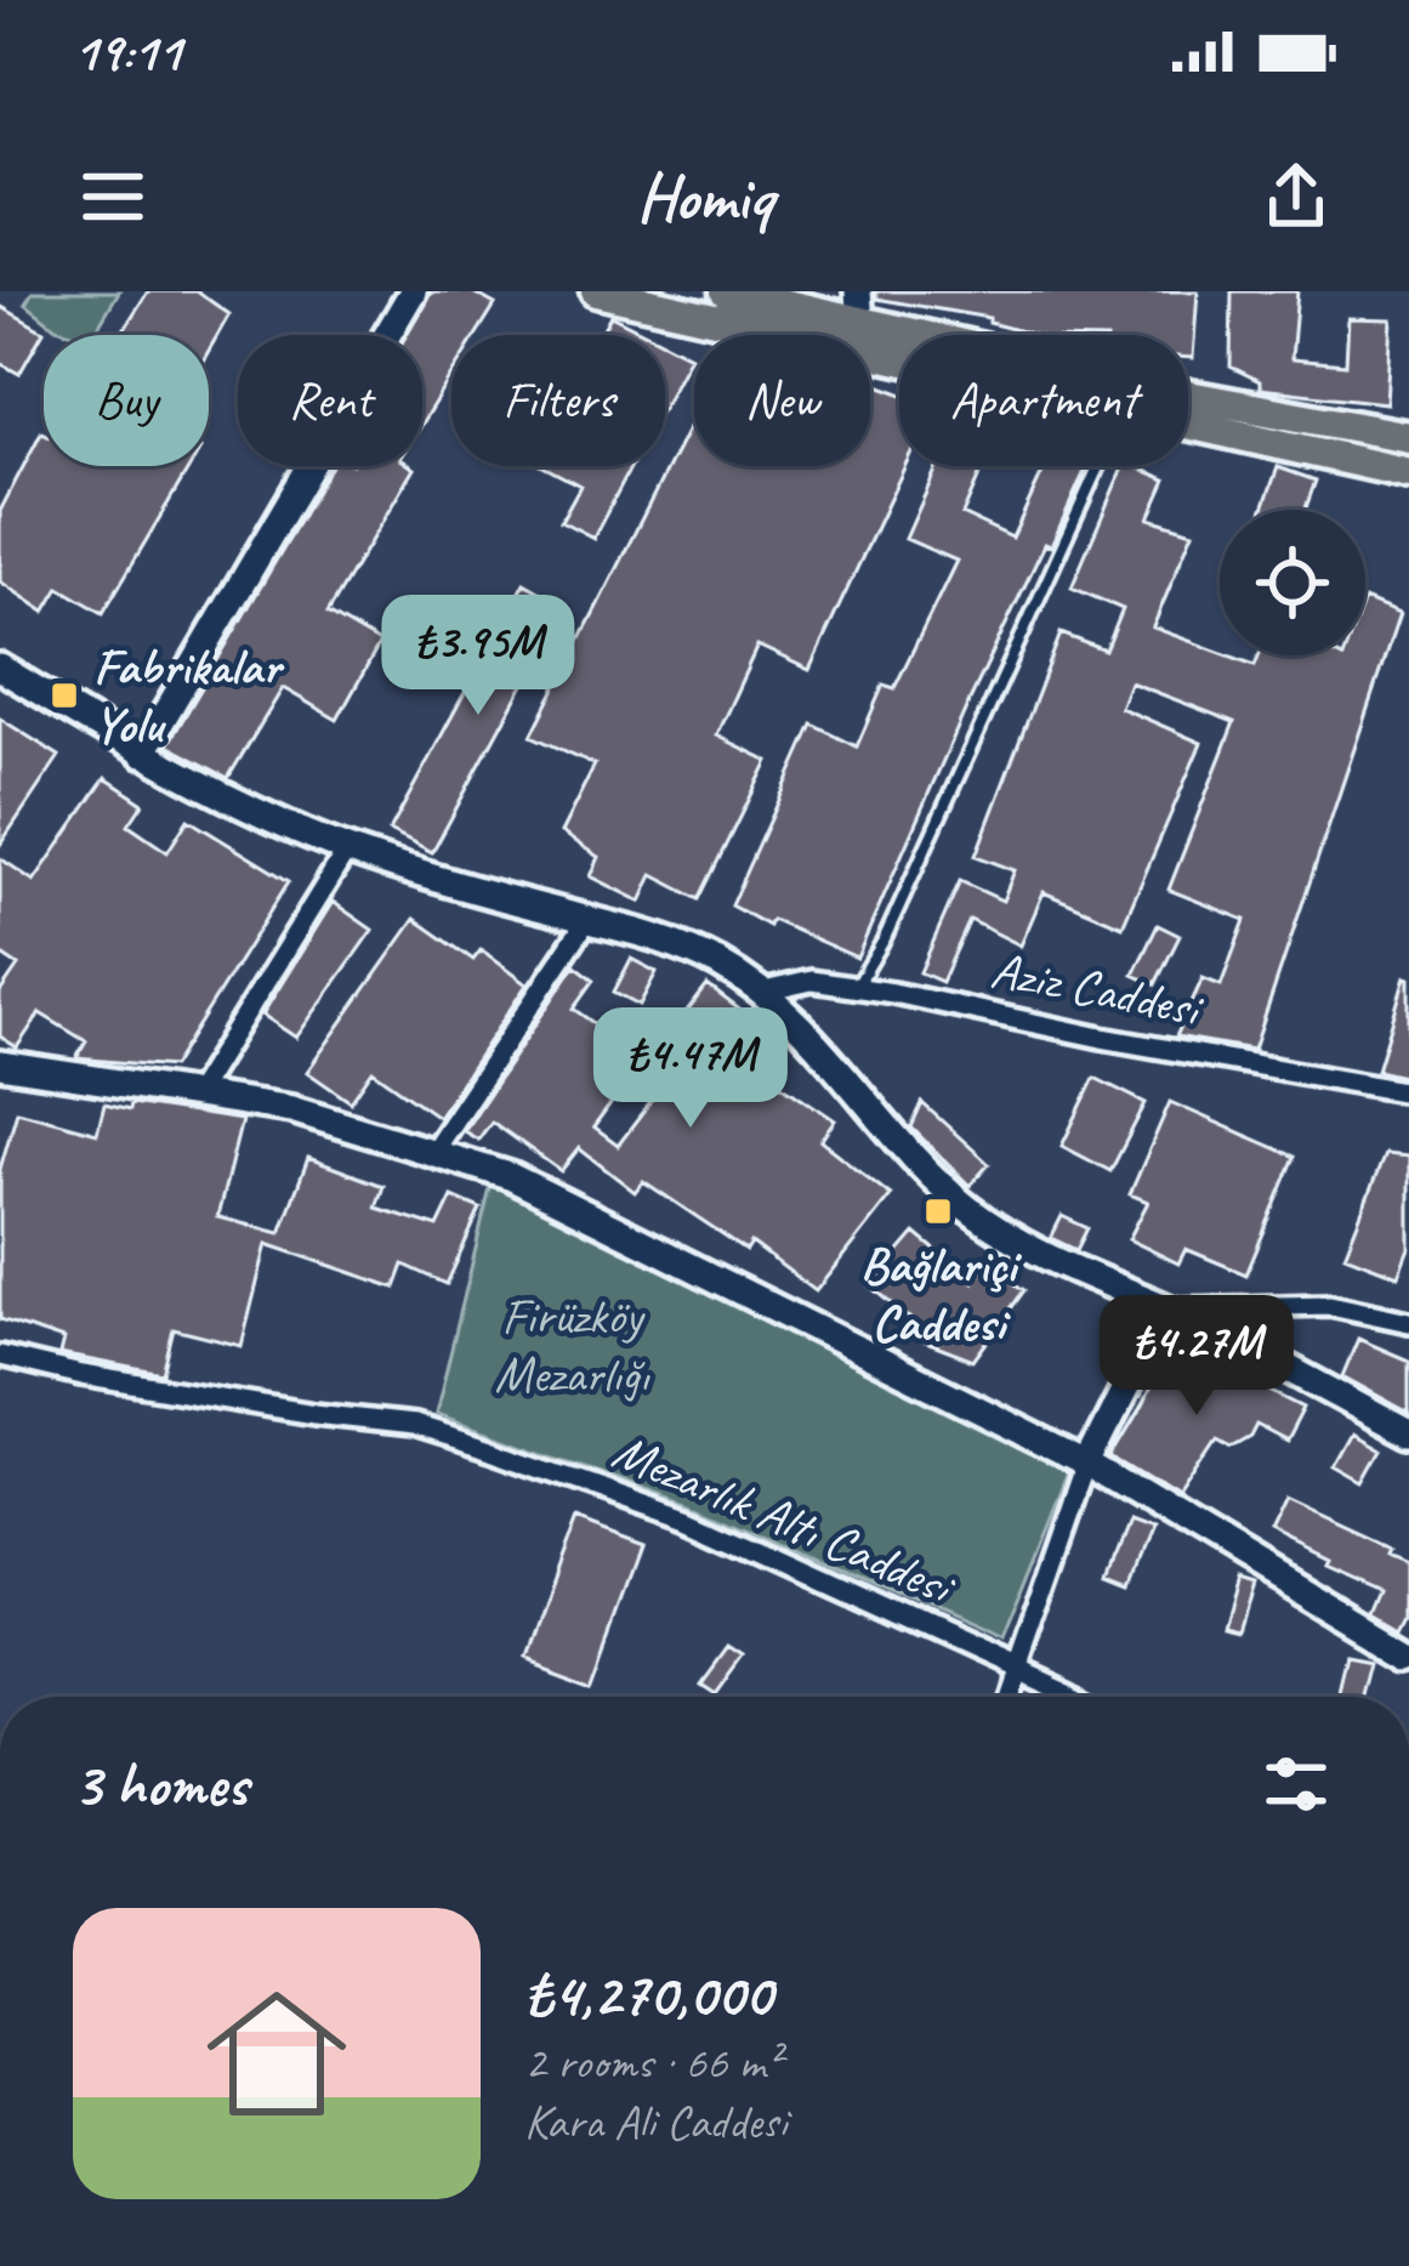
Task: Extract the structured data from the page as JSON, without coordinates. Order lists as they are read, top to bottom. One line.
{"streets":{"street":["Aziz Caddesi","Mezarlık Altı Caddesi"]},"parks":["Firüzköy Mezarlığı"],"places":{"transit":["Fabrikalar Yolu","Bağlariçi Caddesi"]},"page":{"status":"19:11","header":"Homiq","chip":["Buy","Rent","Filters","New","Apartment"],"price":["₺3.95M","₺4.47M","₺4.27M"],"heading":"3 homes","list":[{"name":"₺4,270,000","note":"2 rooms · 66 m² · Kara Ali Caddesi"}]}}
